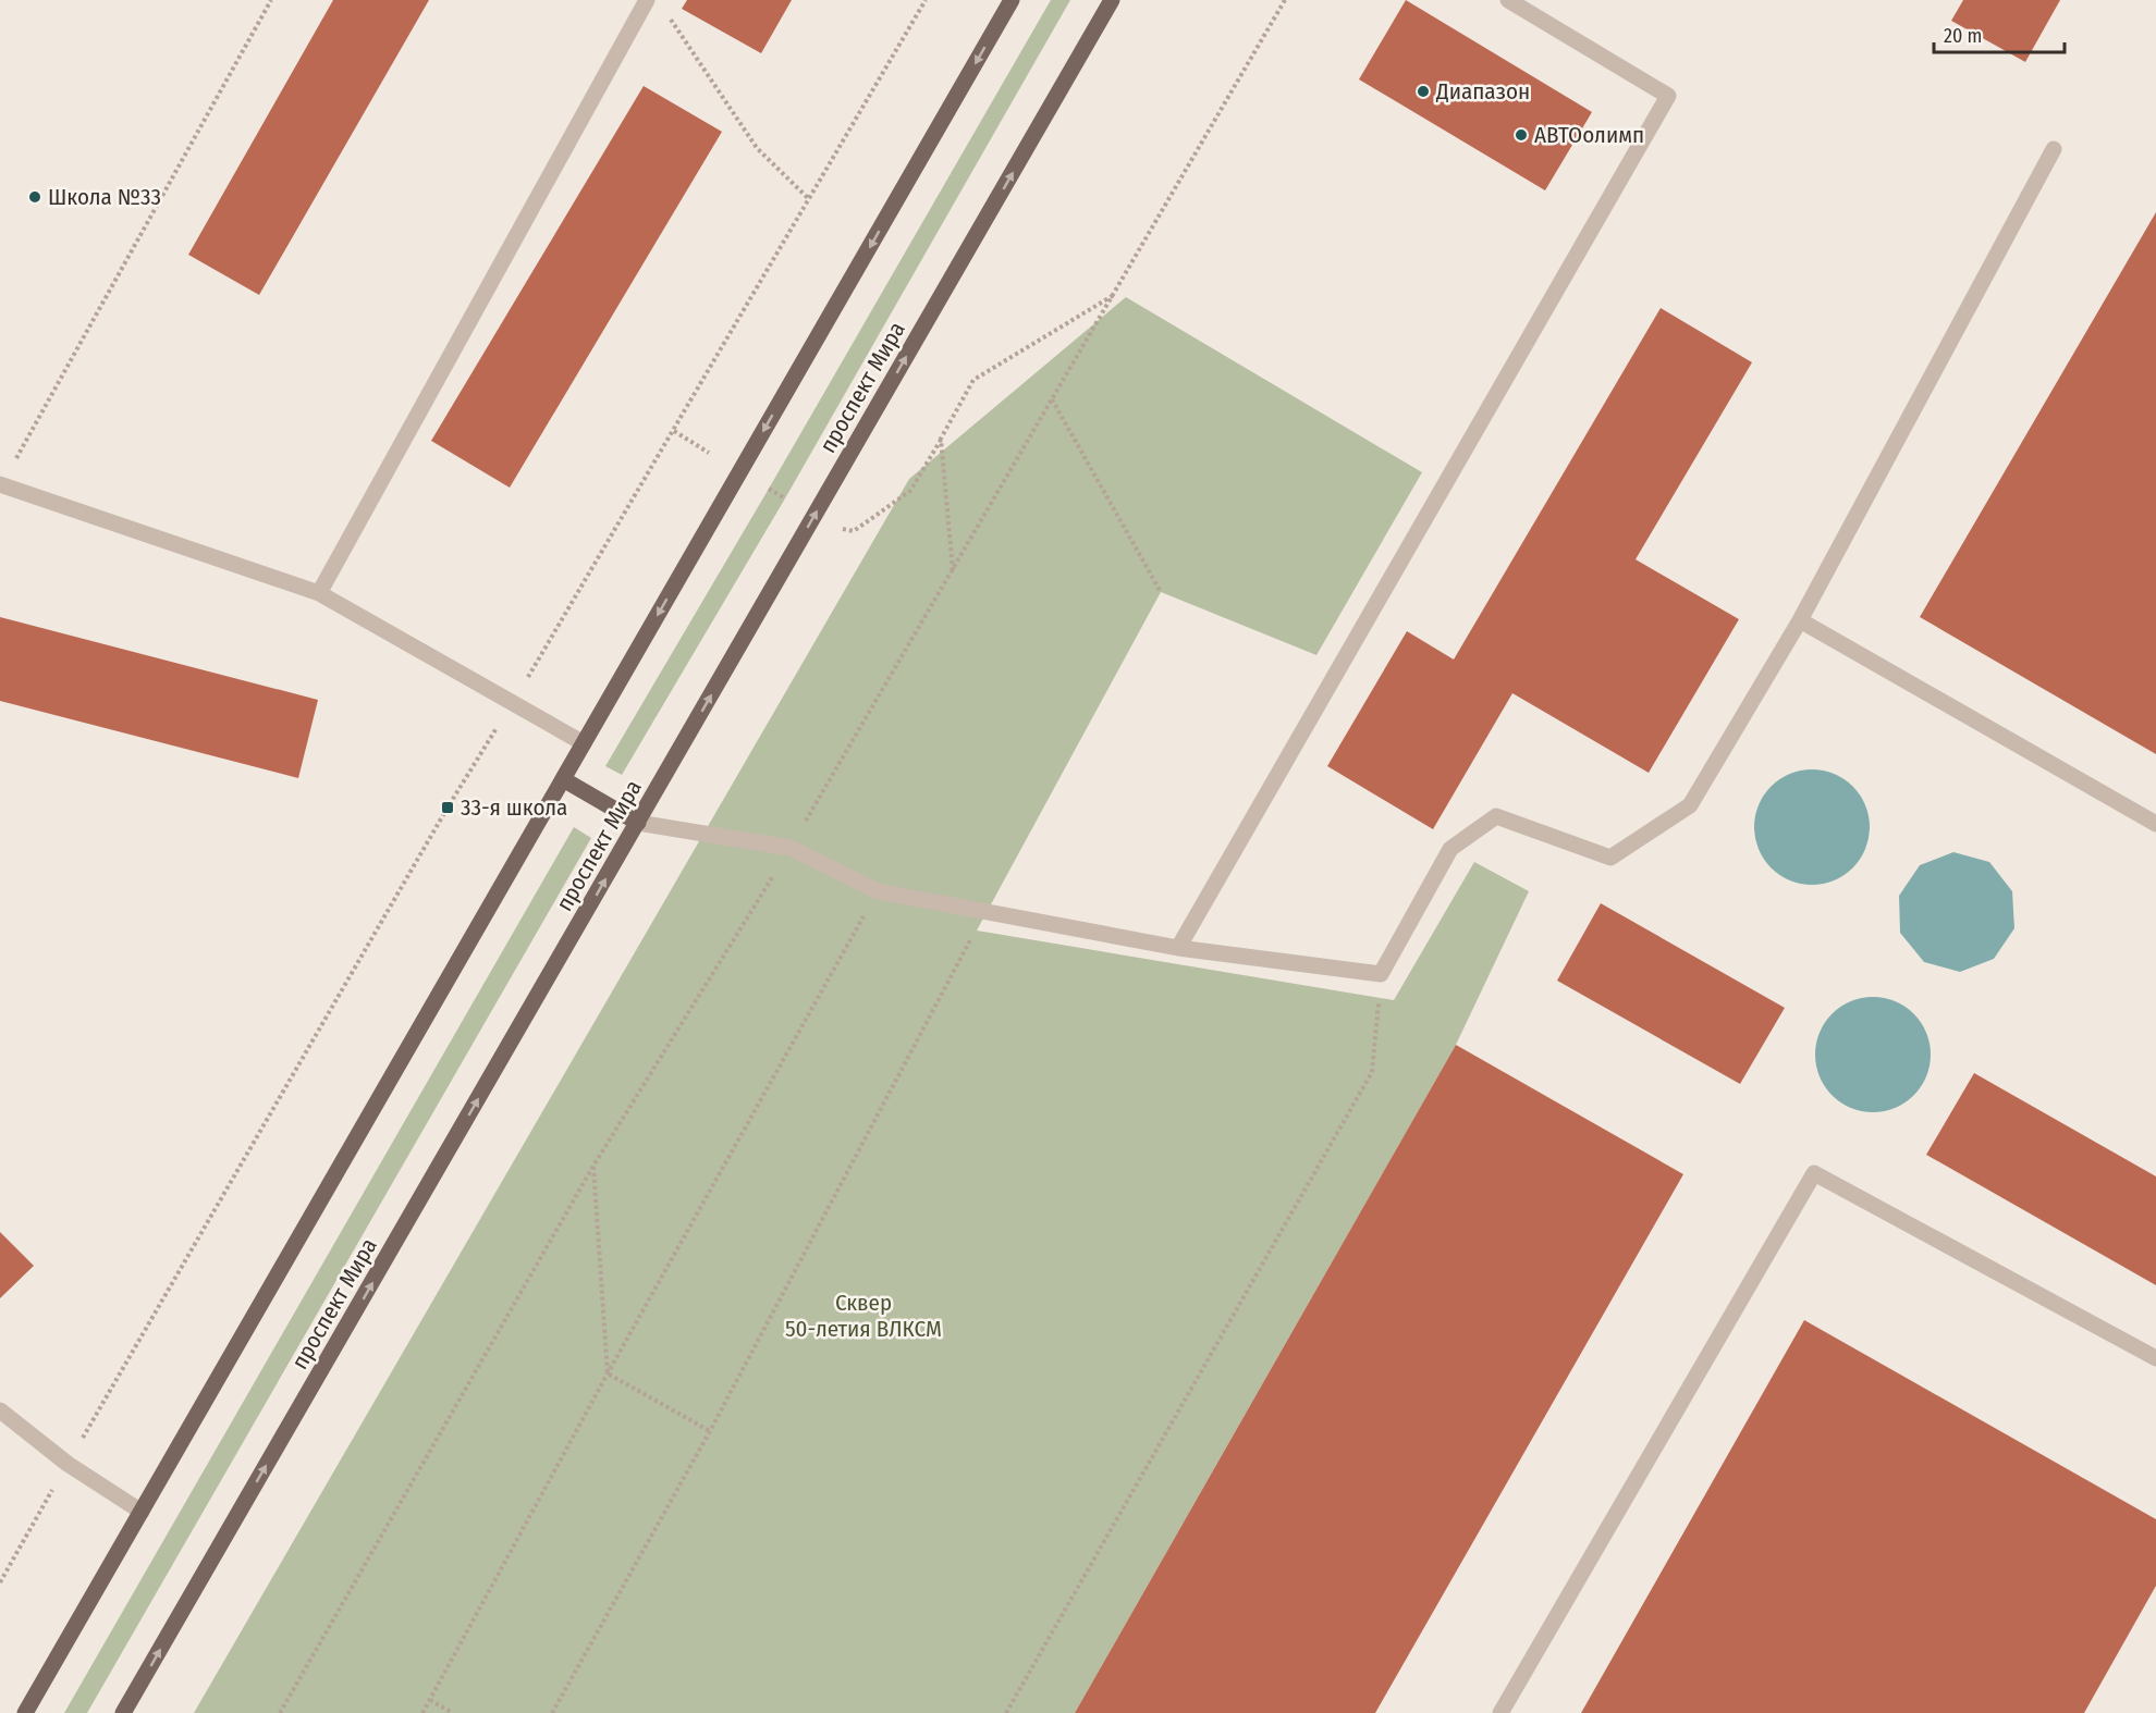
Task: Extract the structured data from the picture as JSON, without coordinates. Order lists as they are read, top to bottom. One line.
{"streets":{"main road":["проспект Мира"]},"parks":["Сквер 50-летия ВЛКСМ"],"places":{"other":["Диапазон","АВТОолимп","Школа №33"],"transit":["33-я школа"]},"scale_bar":"20 m"}
